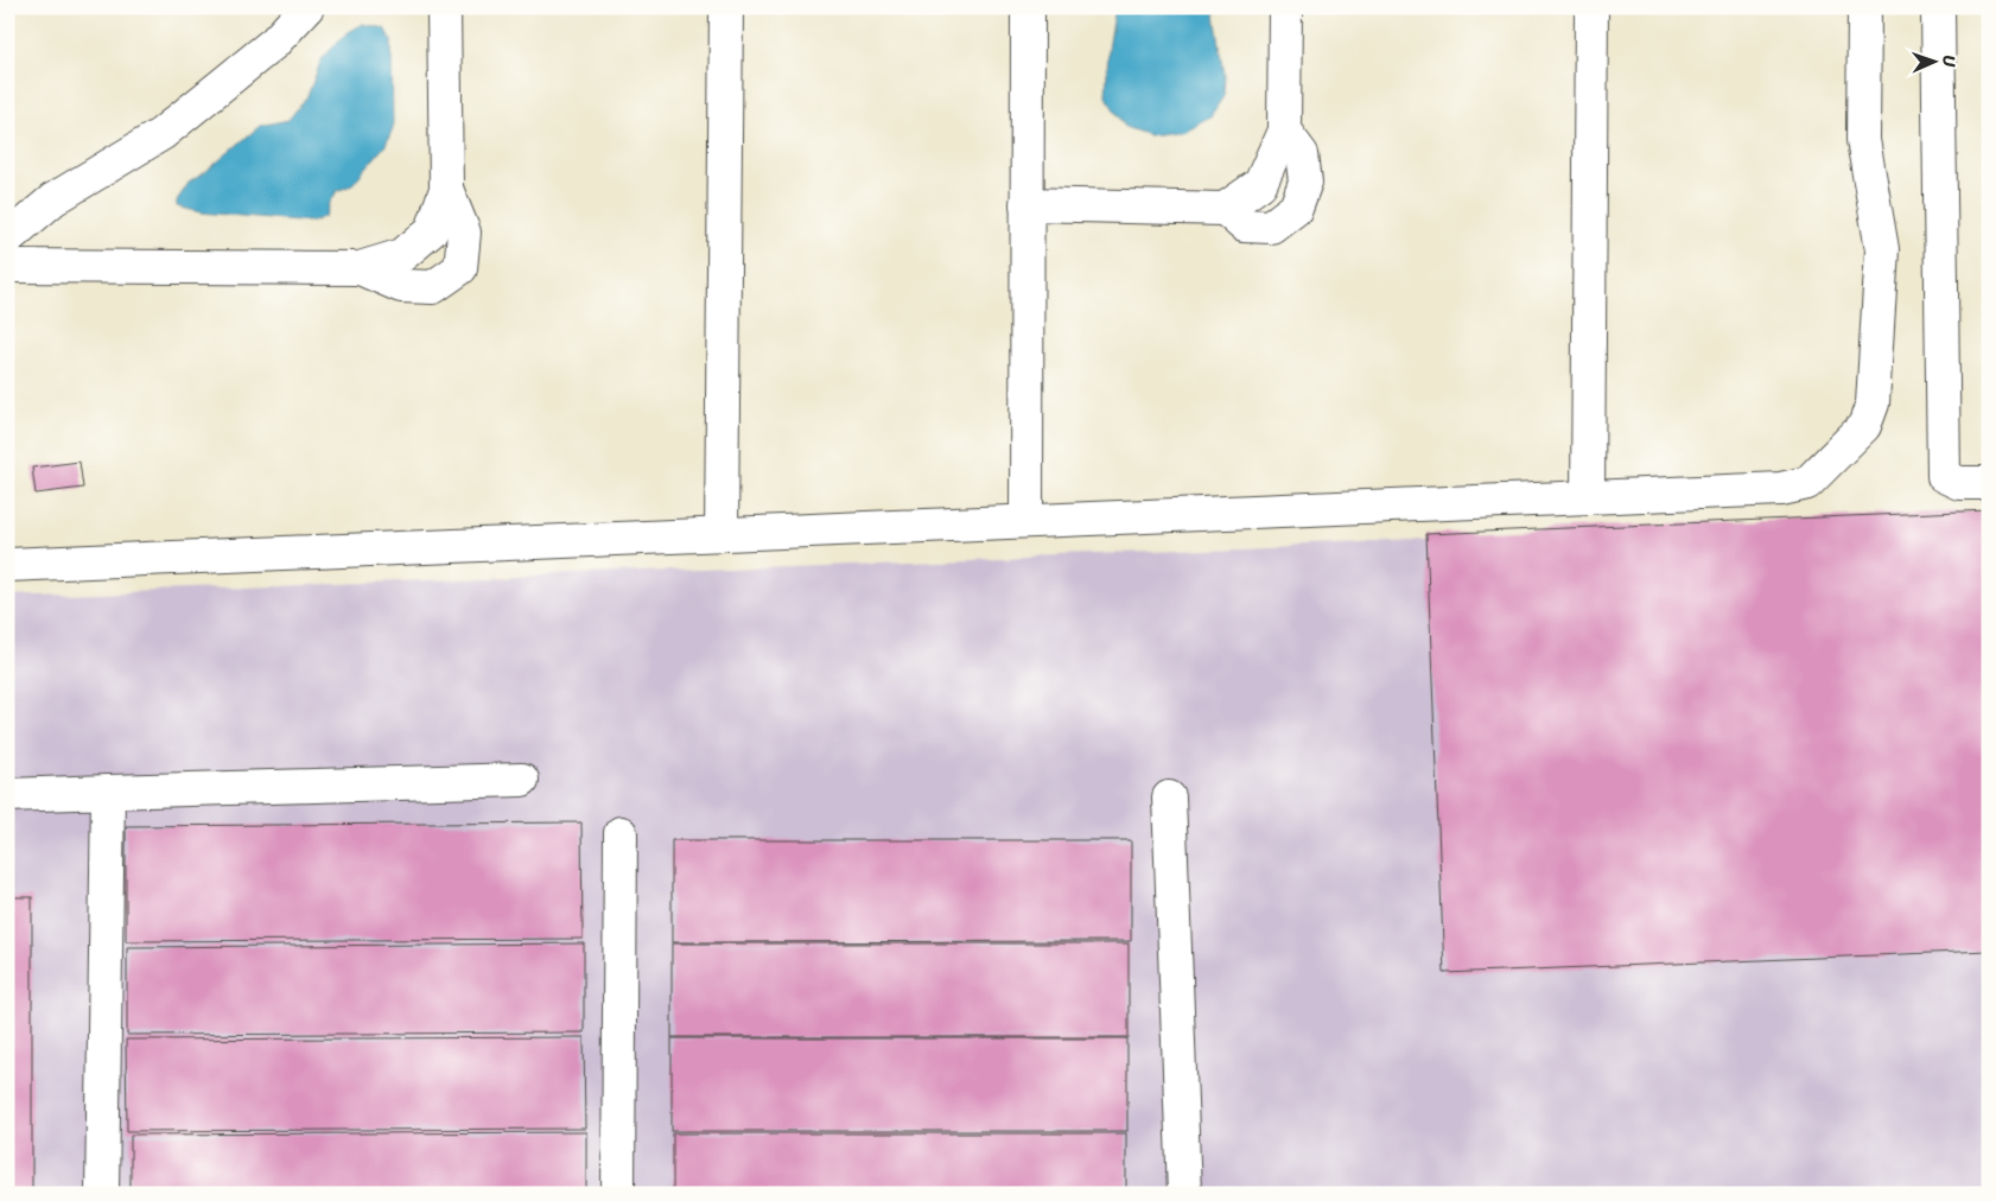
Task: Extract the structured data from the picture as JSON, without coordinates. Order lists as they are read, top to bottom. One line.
{"north":"right"}
